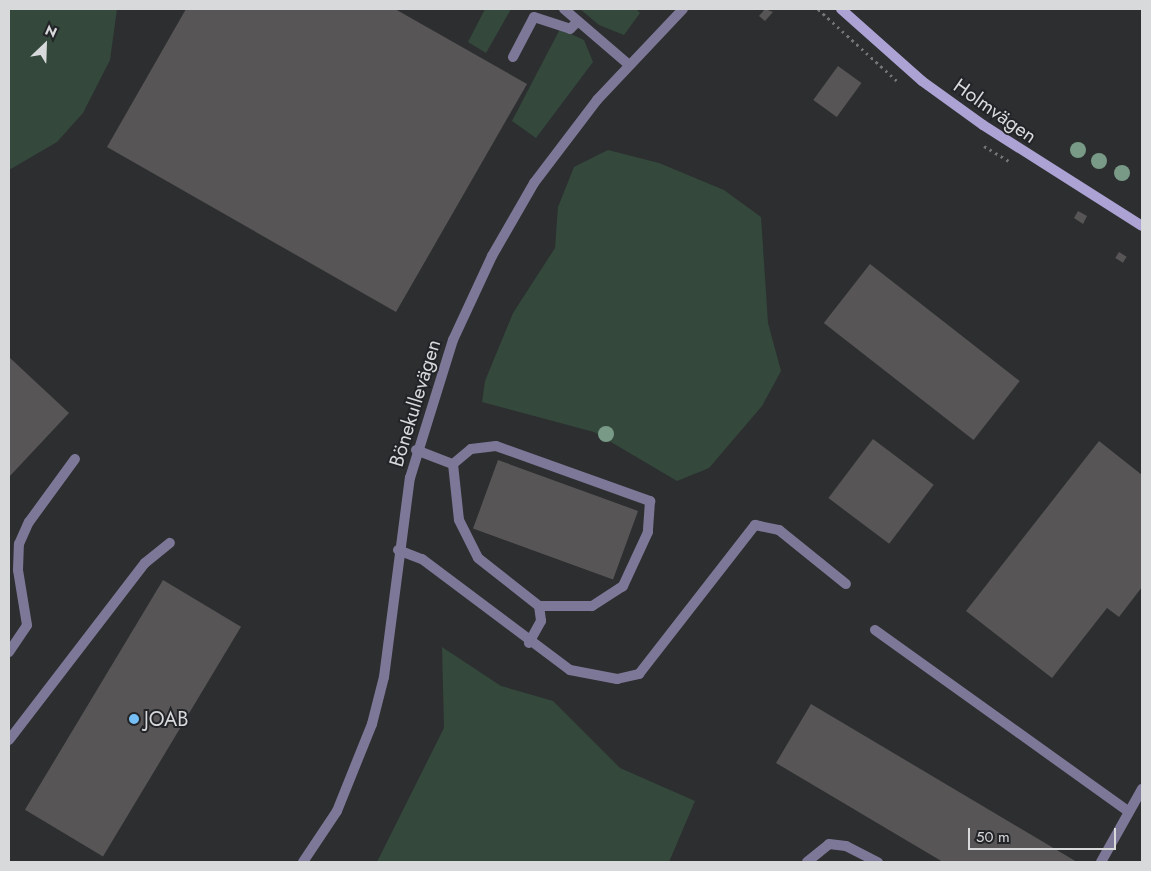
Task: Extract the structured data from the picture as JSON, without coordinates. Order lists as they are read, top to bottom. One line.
{"streets":{"street":["Holmvägen","Bönekullevägen"]},"places":["JOAB"],"scale_bar":"50 m","north":"top right"}
